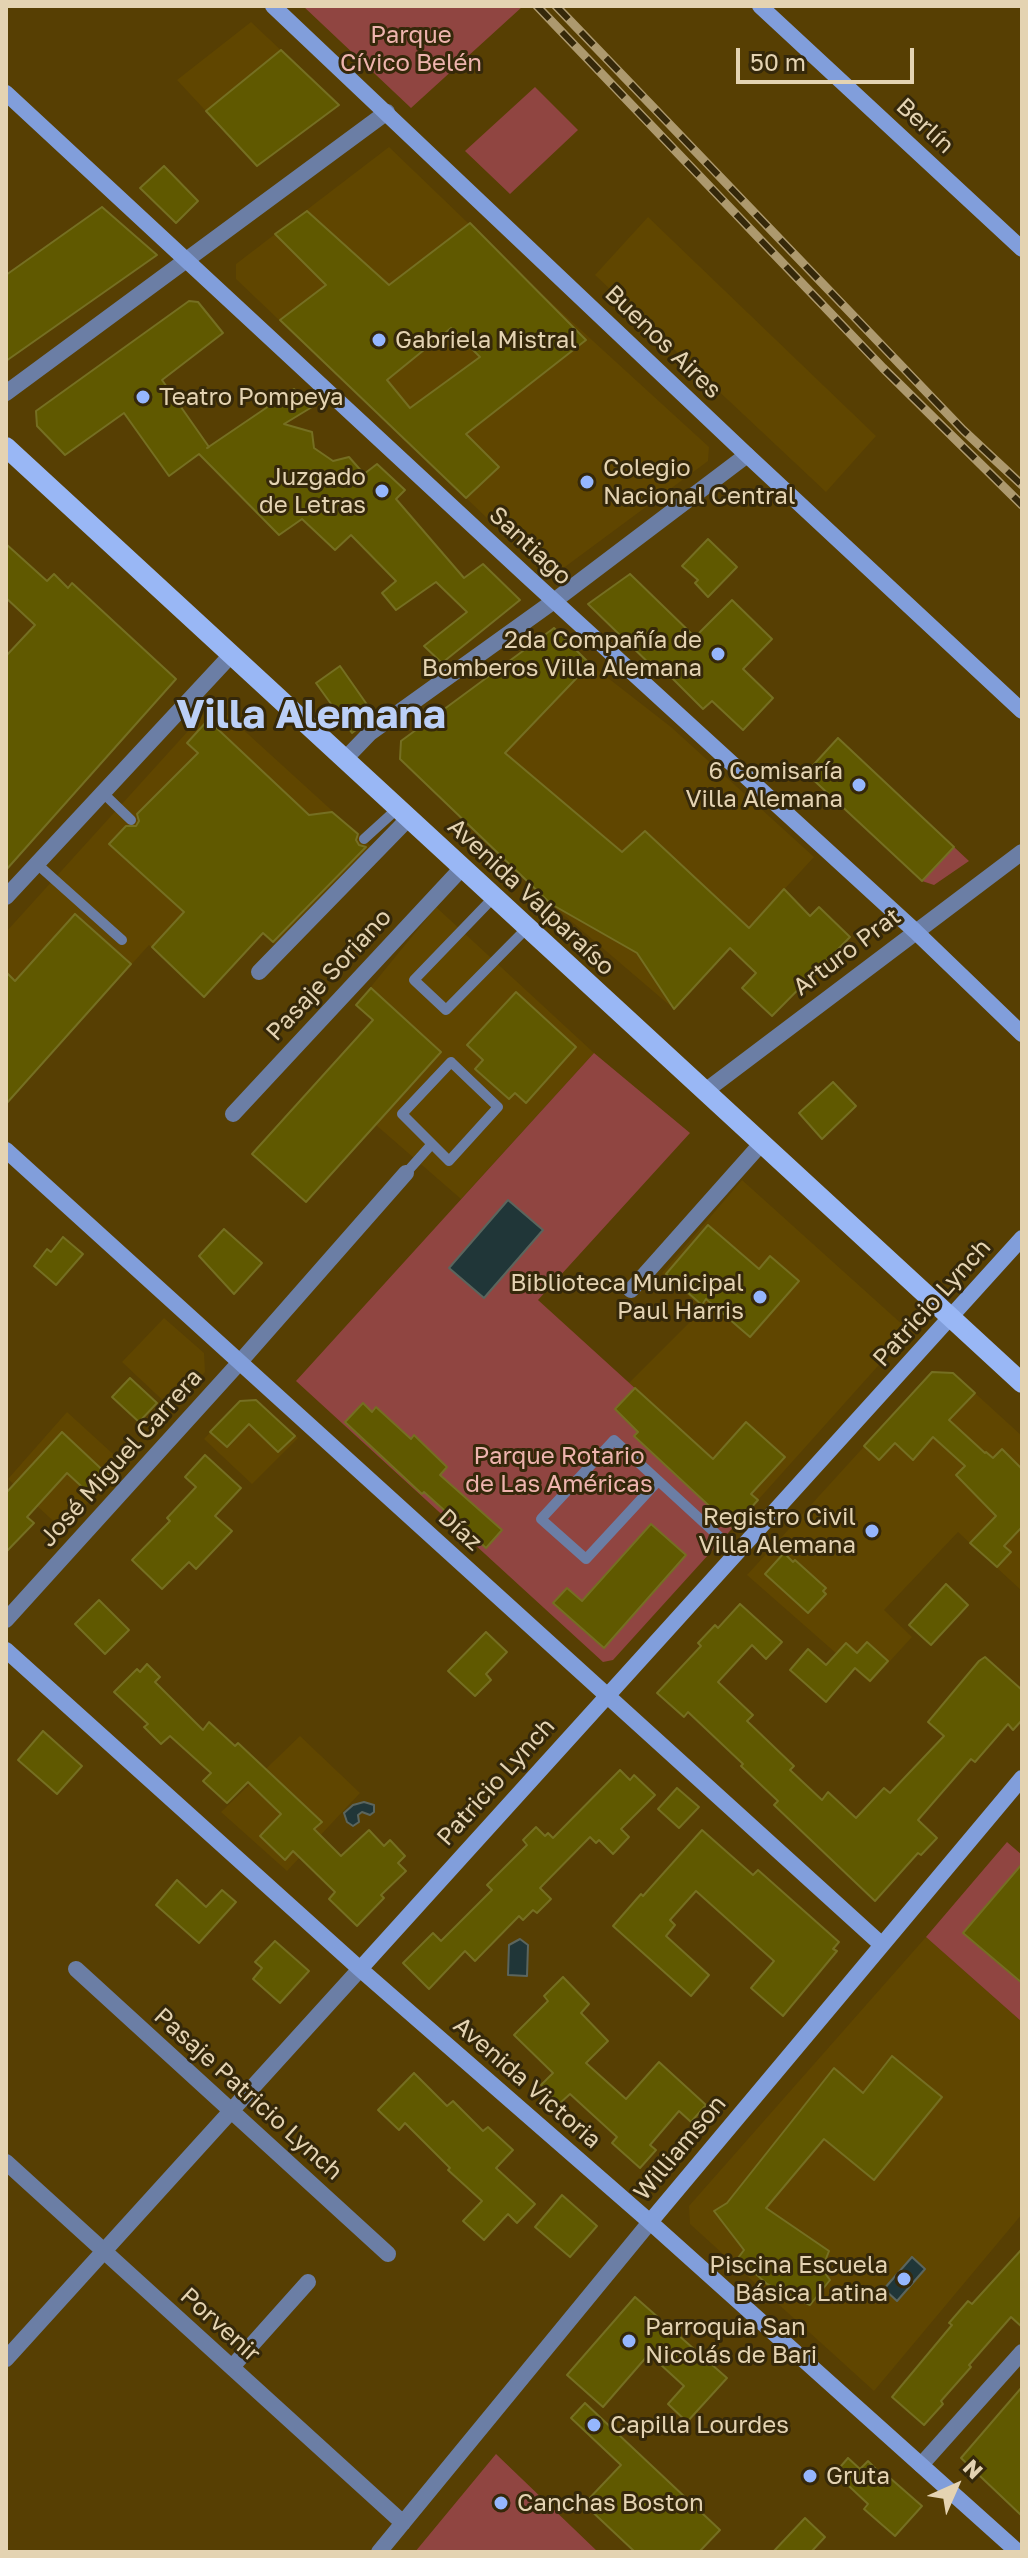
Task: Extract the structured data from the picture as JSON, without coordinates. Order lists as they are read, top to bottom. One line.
{"streets":{"main road":["Avenida Valparaíso"],"street":["Berlín","Buenos Aires","Santiago","Arturo Prat","Pasaje Soriano","Patricio Lynch","José Miguel Carrera","Díaz","Avenida Victoria","Pasaje Patricio Lynch","Williamson","Porvenir"]},"crossings":[["Santiago","Arturo Prat"],["Avenida Valparaíso","Arturo Prat"],["Avenida Valparaíso","Pasaje Soriano"],["Avenida Valparaíso","Patricio Lynch"],["Patricio Lynch","Díaz"],["Patricio Lynch","Avenida Victoria"],["Patricio Lynch","Pasaje Patricio Lynch"],["Patricio Lynch","Porvenir"],["José Miguel Carrera","Díaz"],["Díaz","Williamson"],["Avenida Victoria","Williamson"],["Williamson","Porvenir"]],"districts":["Villa Alemana"],"parks":["Parque Cívico Belén","Parque Rotario de Las Américas"],"places":["Gabriela Mistral","Teatro Pompeya","Colegio Nacional Central","Juzgado de Letras","2da Compañía de Bomberos Villa Alemana","6 Comisaría Villa Alemana","Biblioteca Municipal Paul Harris","Registro Civil Villa Alemana","Piscina Escuela Básica Latina","Parroquia San Nicolás de Bari","Capilla Lourdes","Gruta","Canchas Boston"],"scale_bar":"50 m","north":"top right"}
